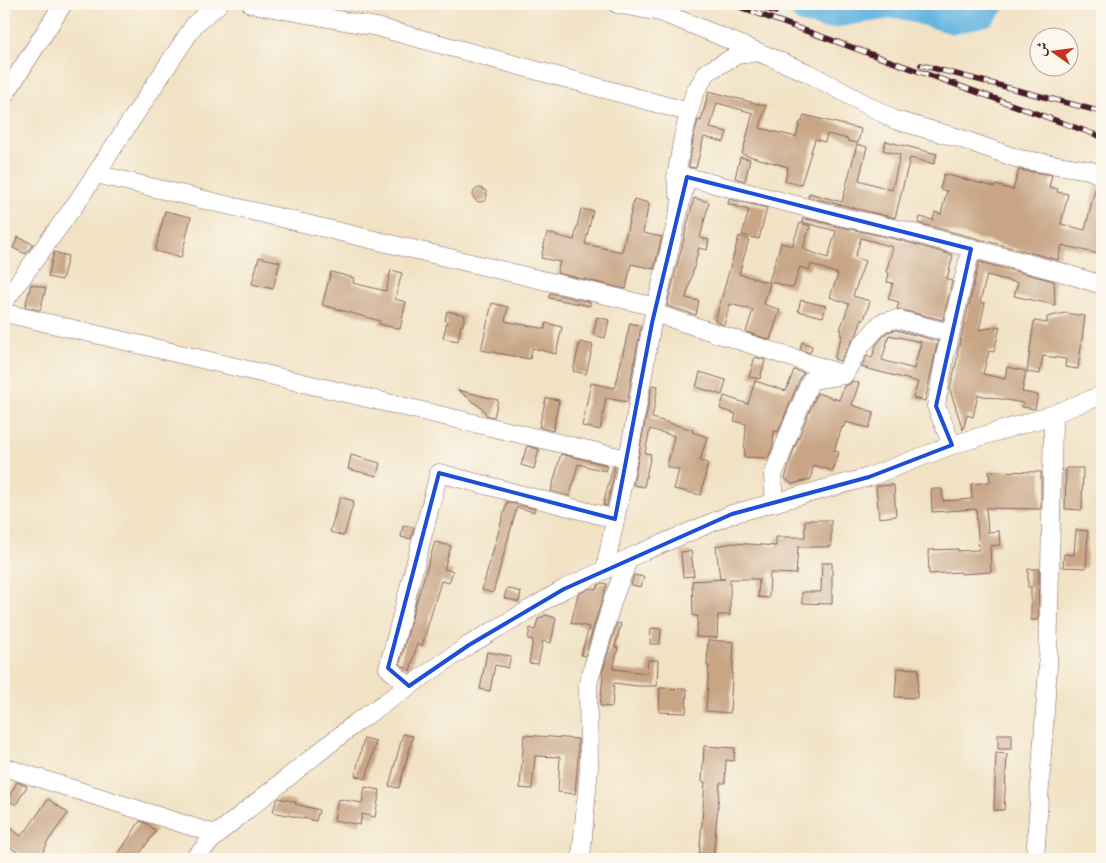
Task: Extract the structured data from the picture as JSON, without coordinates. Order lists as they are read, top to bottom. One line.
{"north":"left"}
